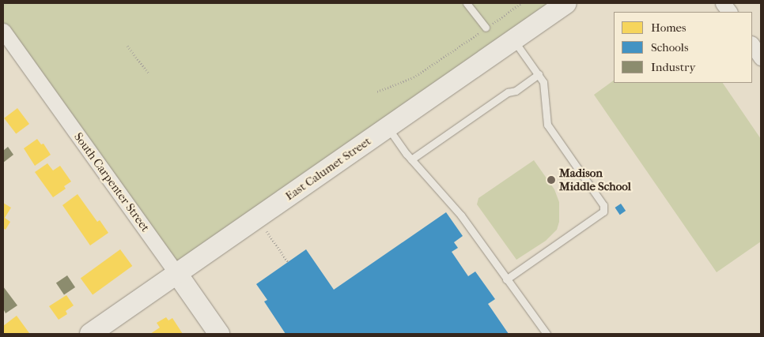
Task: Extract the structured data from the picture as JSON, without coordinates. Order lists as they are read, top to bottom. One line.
{"streets":{"main road":["East Calumet Street","South Carpenter Street"]},"crossings":[["East Calumet Street","South Carpenter Street"]],"places":["Madison Middle School"],"legend":["Homes","Schools","Industry"]}
